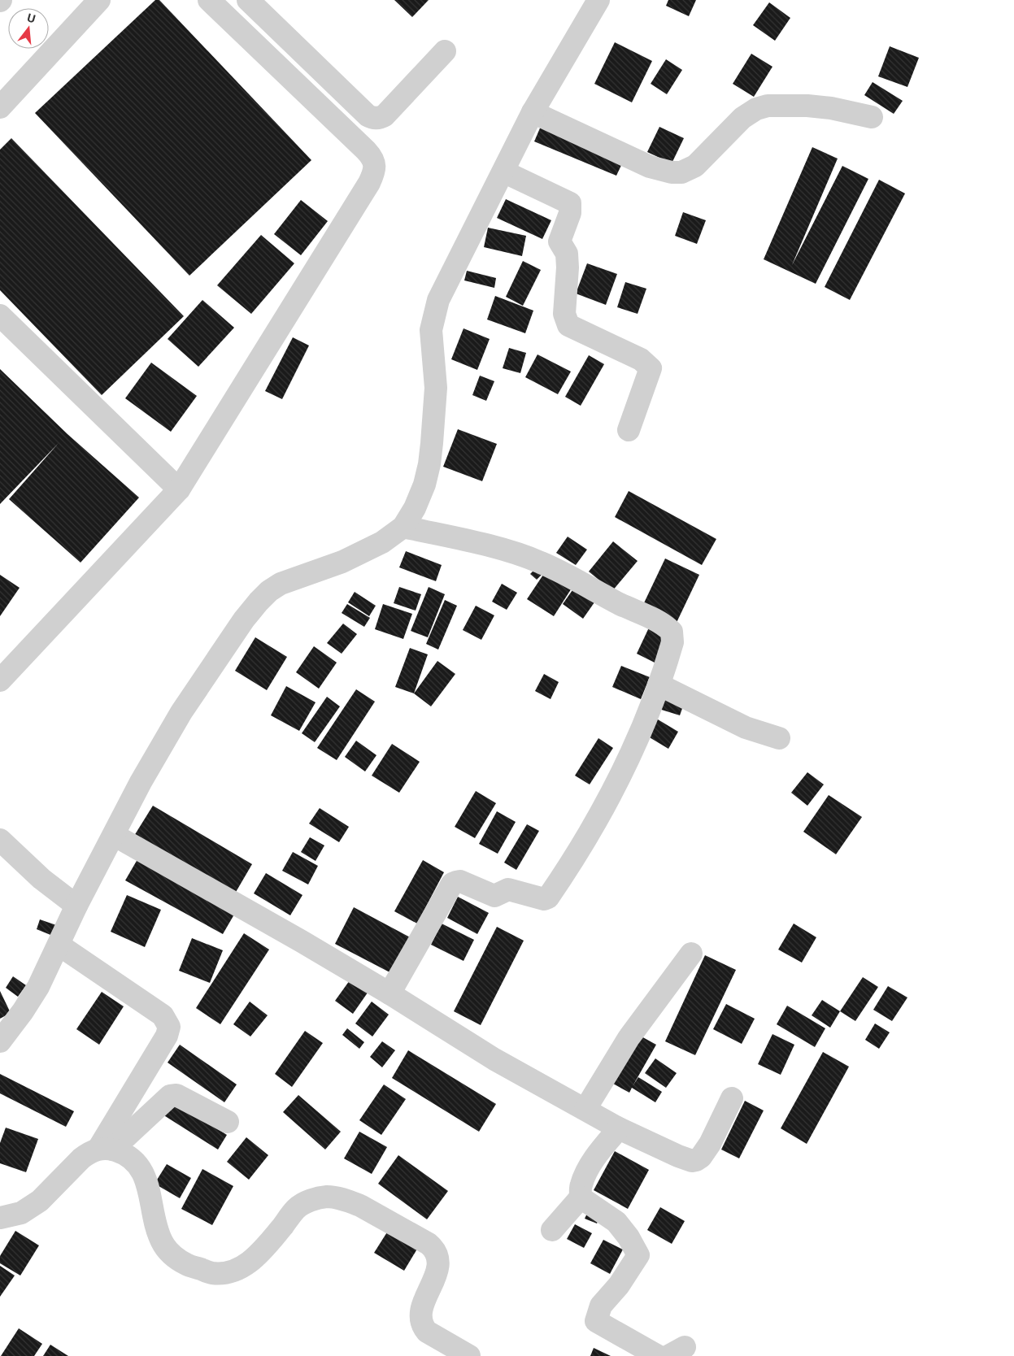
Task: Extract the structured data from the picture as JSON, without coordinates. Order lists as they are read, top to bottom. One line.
{"north":"top"}
